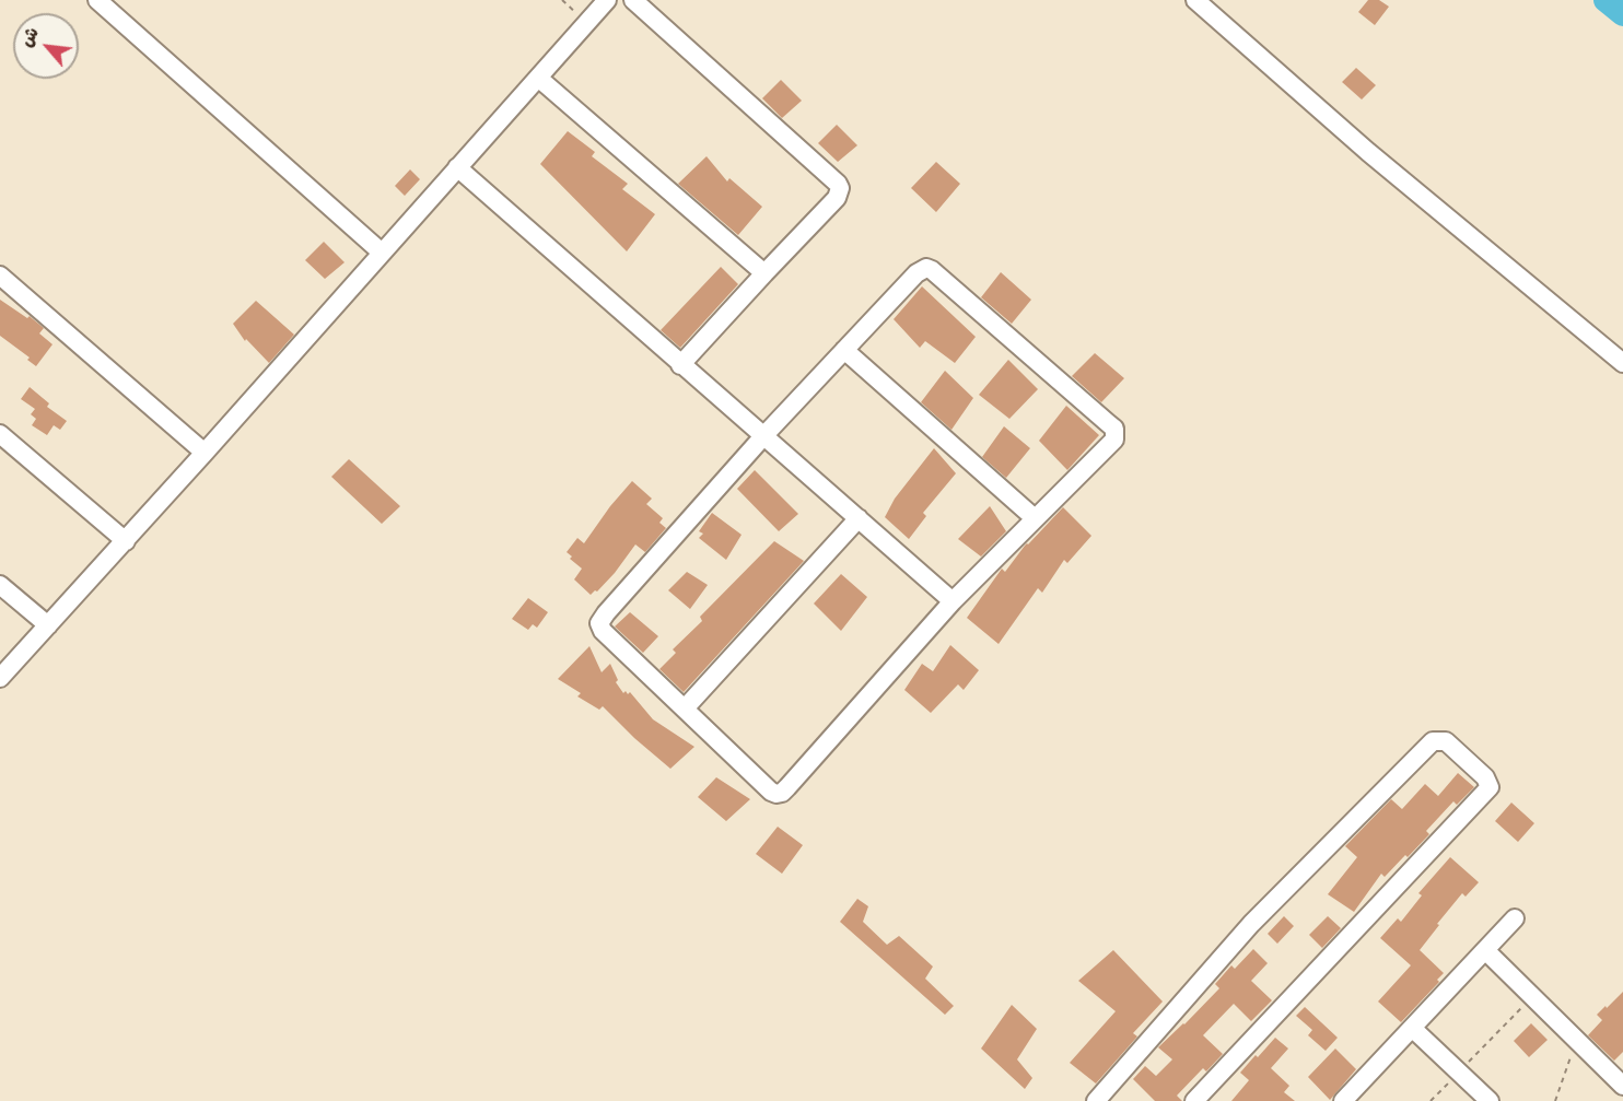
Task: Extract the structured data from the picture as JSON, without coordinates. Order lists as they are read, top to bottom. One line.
{"north":"top left"}
